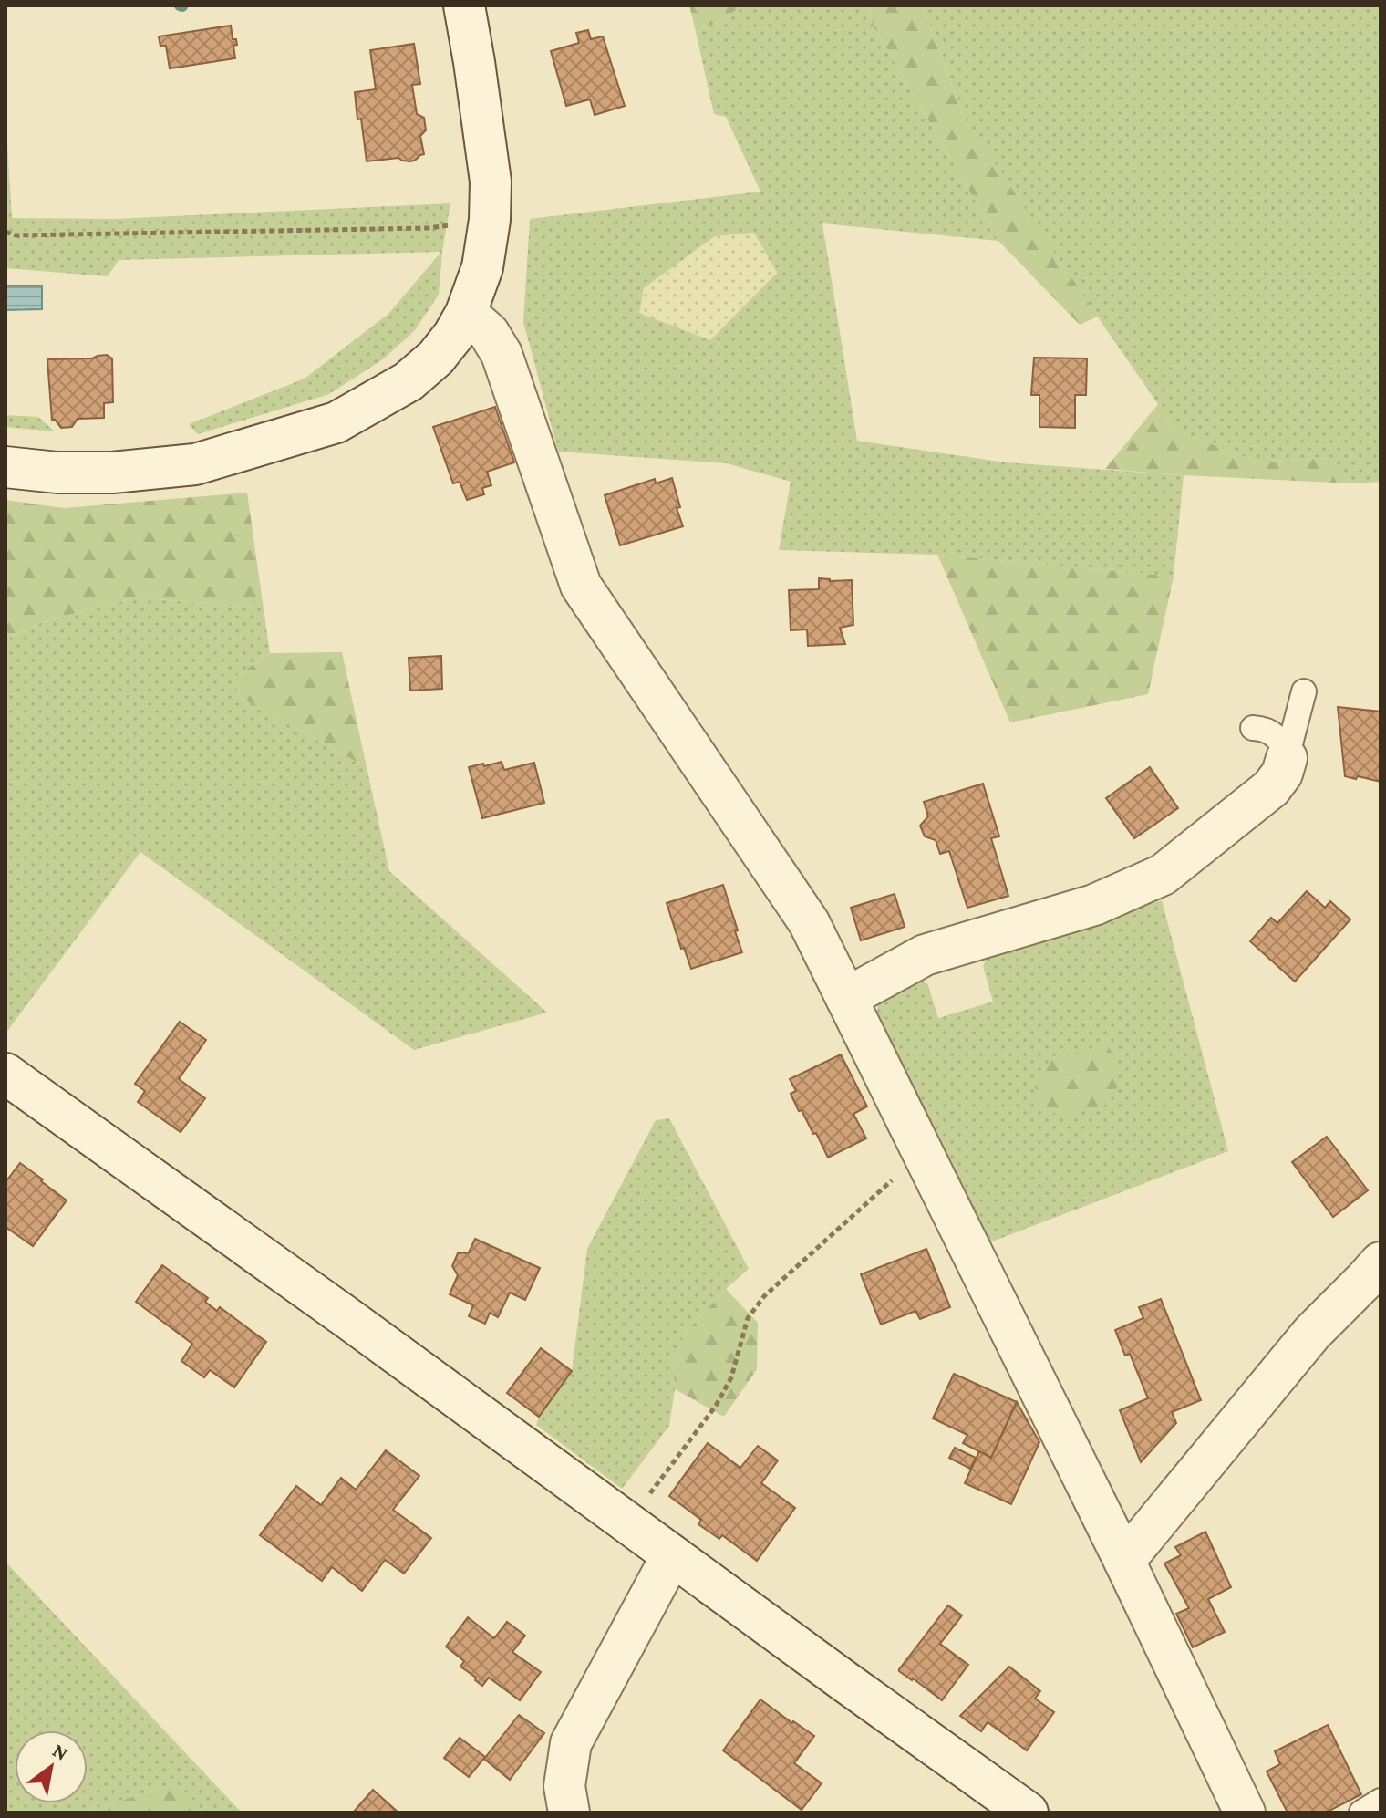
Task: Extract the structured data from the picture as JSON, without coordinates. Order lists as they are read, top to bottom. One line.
{"north":"top right"}
